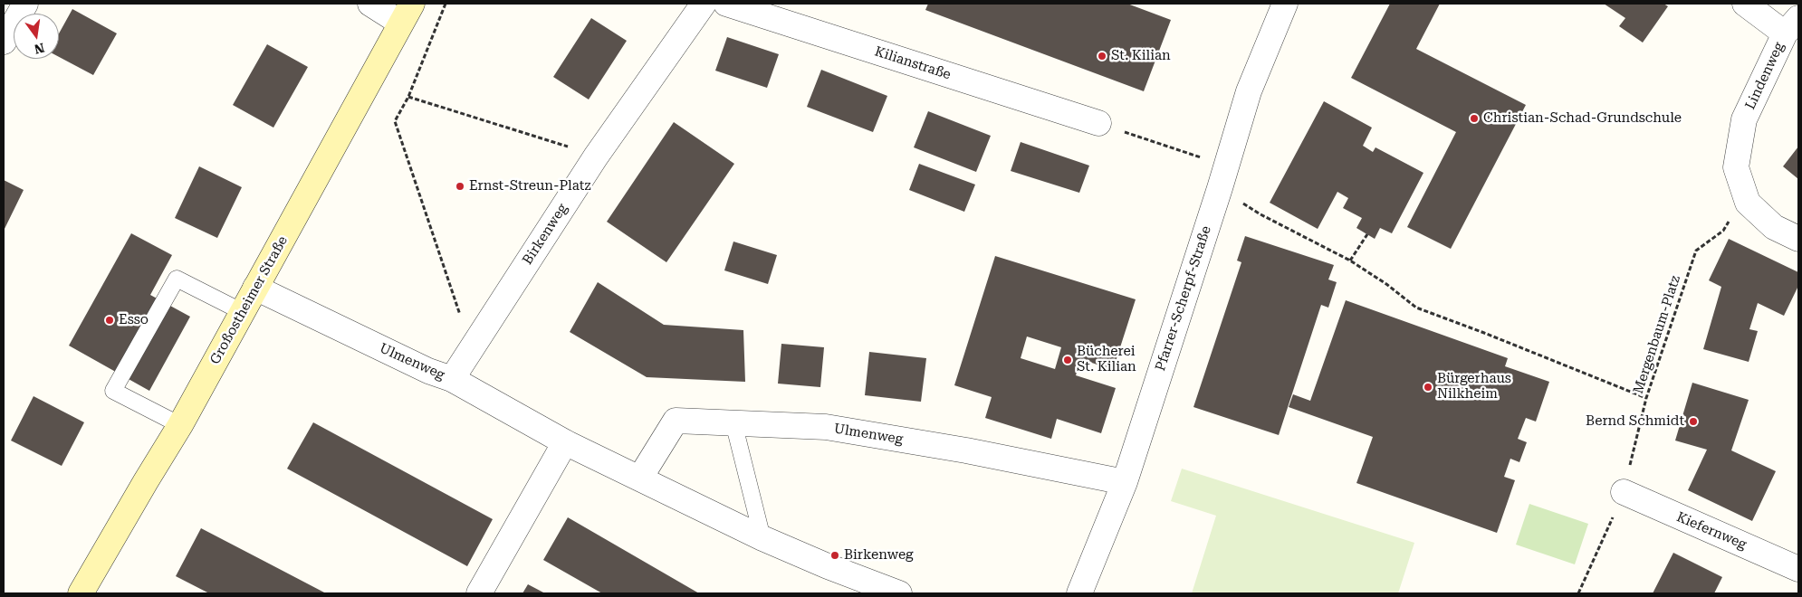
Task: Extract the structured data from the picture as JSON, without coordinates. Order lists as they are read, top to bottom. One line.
{"streets":{"main road":["Großostheimer Straße"],"street":["Kilianstraße","Lindenweg","Birkenweg","Pfarrer-Scherpf-Straße","Ulmenweg","Kiefernweg"],"path":["Mergenbaum-Platz"]},"crossings":[["Lindenweg","Mergenbaum-Platz"],["Birkenweg","Ulmenweg"],["Pfarrer-Scherpf-Straße","Ulmenweg"],["Großostheimer Straße","Ulmenweg"],["Mergenbaum-Platz","Kiefernweg"]],"places":["St. Kilian","Christian-Schad-Grundschule","Ernst-Streun-Platz","Esso","Bücherei St. Kilian","Bürgerhaus Nilkheim","Bernd Schmidt","Birkenweg"],"north":"bottom"}
